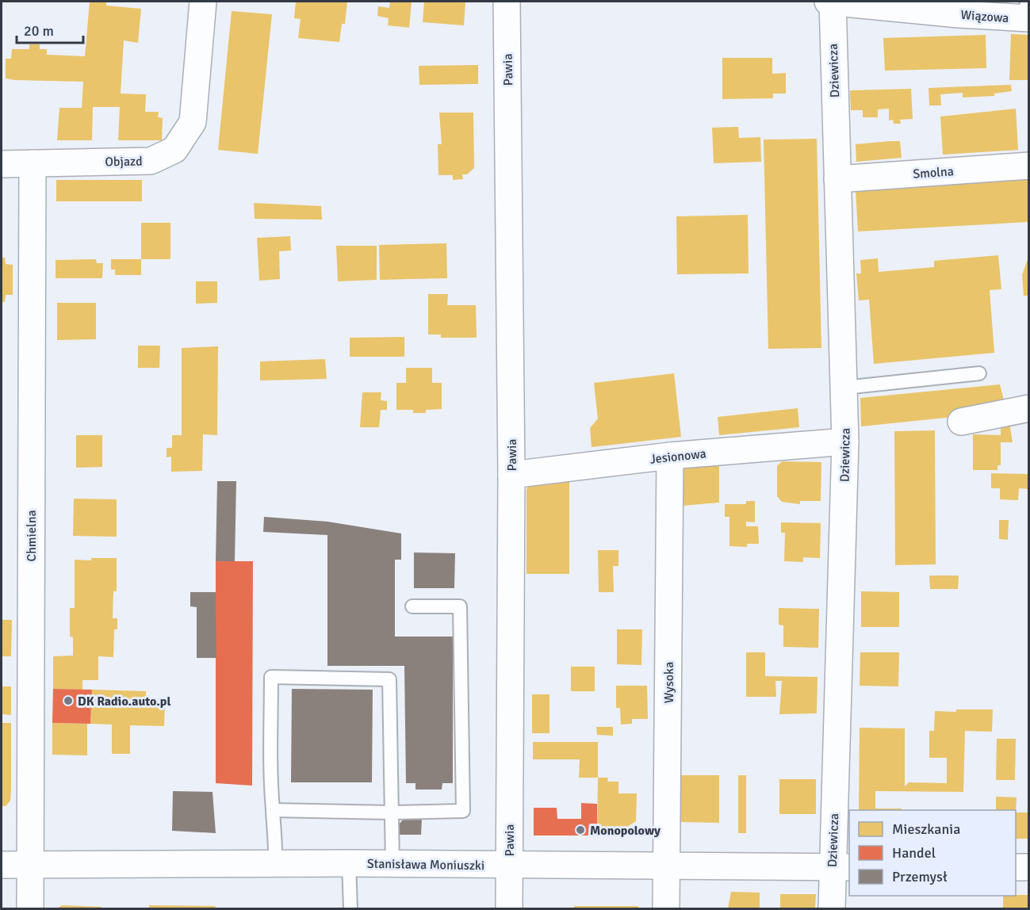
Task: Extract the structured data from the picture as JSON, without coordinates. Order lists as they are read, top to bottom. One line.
{"streets":{"street":["Wiązowa","Pawia","Dziewicza","Objazd","Smolna","Jesionowa","Chmielna","Wysoka","Stanisława Moniuszki"]},"crossings":[["Wiązowa","Dziewicza"],["Pawia","Jesionowa"],["Pawia","Stanisława Moniuszki"],["Dziewicza","Smolna"],["Dziewicza","Jesionowa"],["Dziewicza","Stanisława Moniuszki"],["Objazd","Chmielna"],["Jesionowa","Wysoka"],["Chmielna","Stanisława Moniuszki"],["Wysoka","Stanisława Moniuszki"]],"places":["DK Radio.auto.pl","Monopolowy"],"legend":["Mieszkania","Handel","Przemysł"],"scale_bar":"20 m"}
